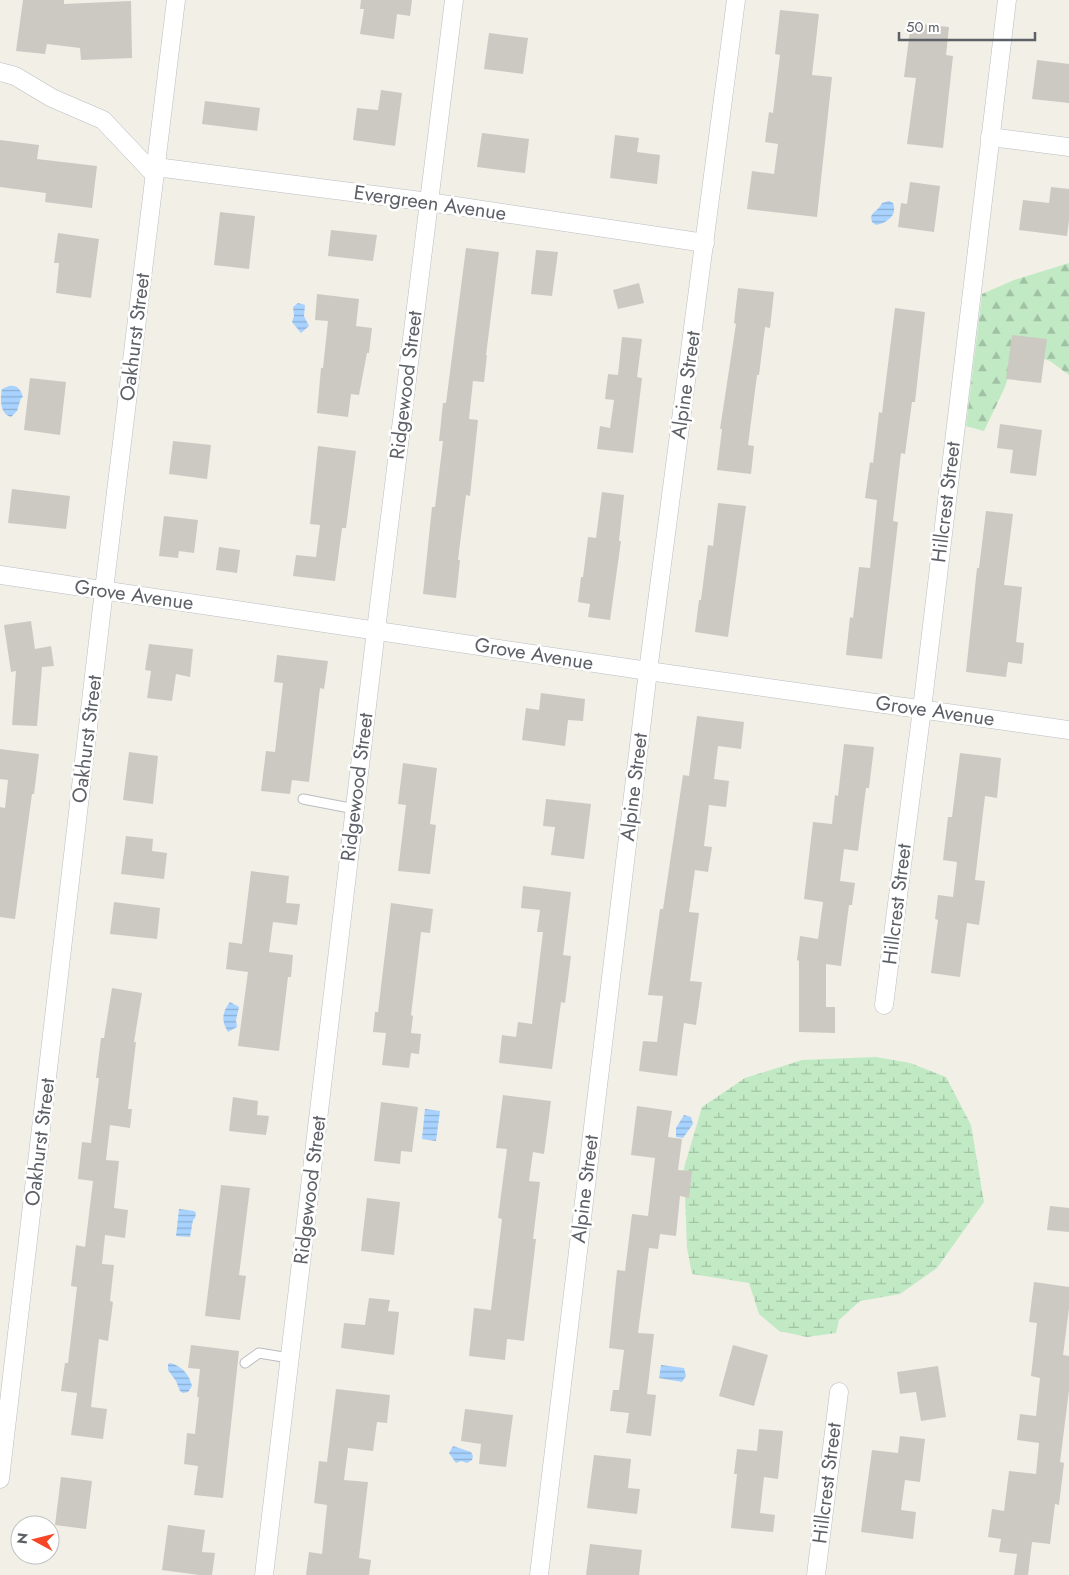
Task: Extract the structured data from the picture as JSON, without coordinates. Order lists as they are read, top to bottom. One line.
{"streets":{"street":["Evergreen Avenue","Oakhurst Street","Ridgewood Street","Alpine Street","Hillcrest Street","Grove Avenue"]},"crossings":[["Evergreen Avenue","Oakhurst Street"],["Evergreen Avenue","Ridgewood Street"],["Evergreen Avenue","Alpine Street"],["Oakhurst Street","Grove Avenue"],["Ridgewood Street","Grove Avenue"],["Alpine Street","Grove Avenue"],["Hillcrest Street","Grove Avenue"]],"scale_bar":"50 m","north":"left"}
